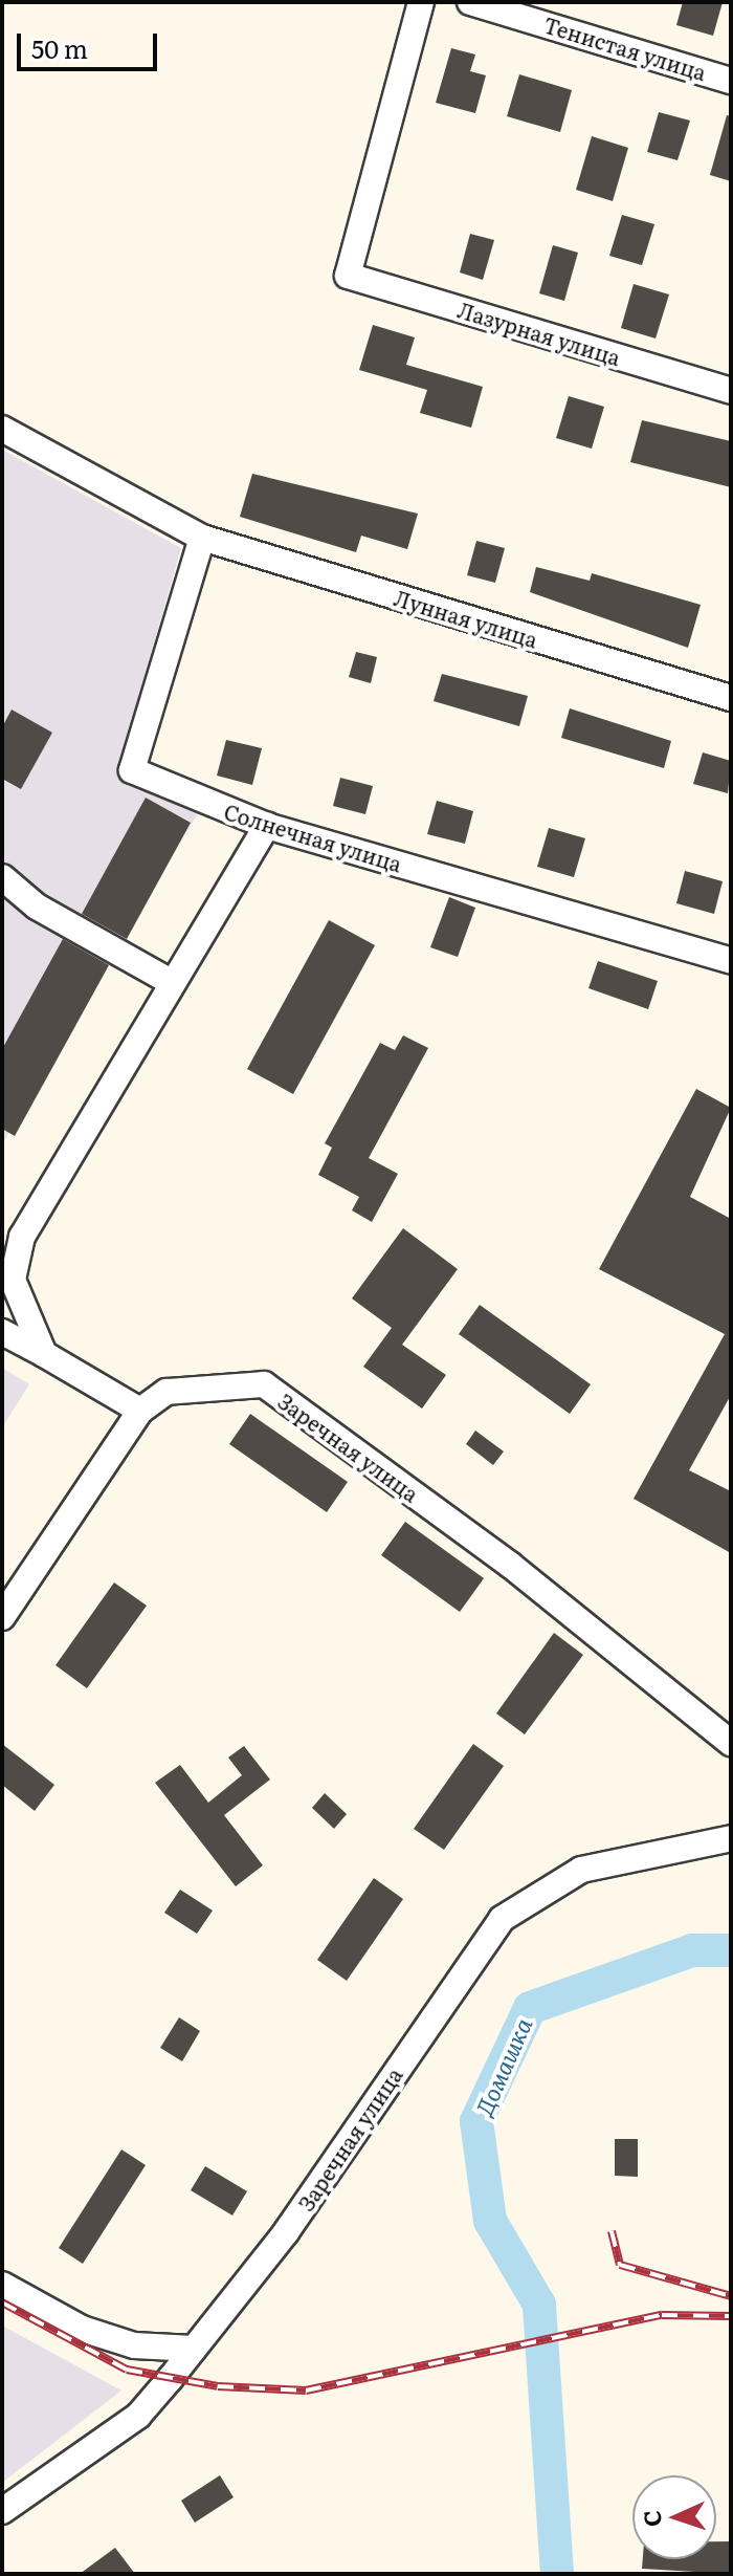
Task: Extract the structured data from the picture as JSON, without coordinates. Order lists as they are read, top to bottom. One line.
{"streets":{"street":["Тенистая улица","Лазурная улица","Лунная улица","Солнечная улица","Заречная улица"]},"crossings":[["Лунная улица","Солнечная улица"]],"water":["Домашка"],"scale_bar":"50 m","north":"left"}
